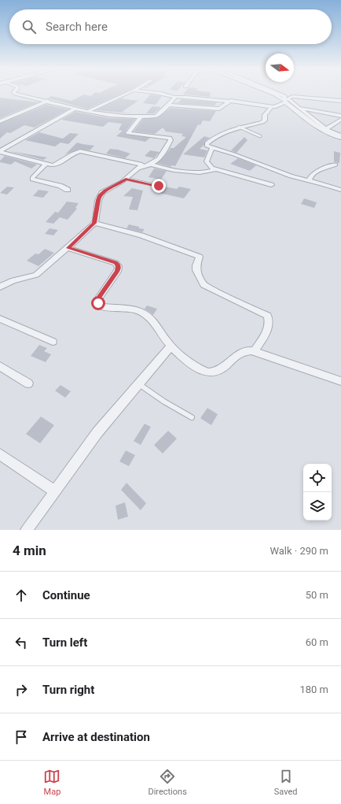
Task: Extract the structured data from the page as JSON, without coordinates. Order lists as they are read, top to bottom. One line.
{"north":"right","page":{"search":"Search here","heading":["4 min","Walk · 290 m"],"list":[["Continue","50 m"],["Turn left","60 m"],["Turn right","180 m"],"Arrive at destination"],"nav":["Map","Directions","Saved"]}}
